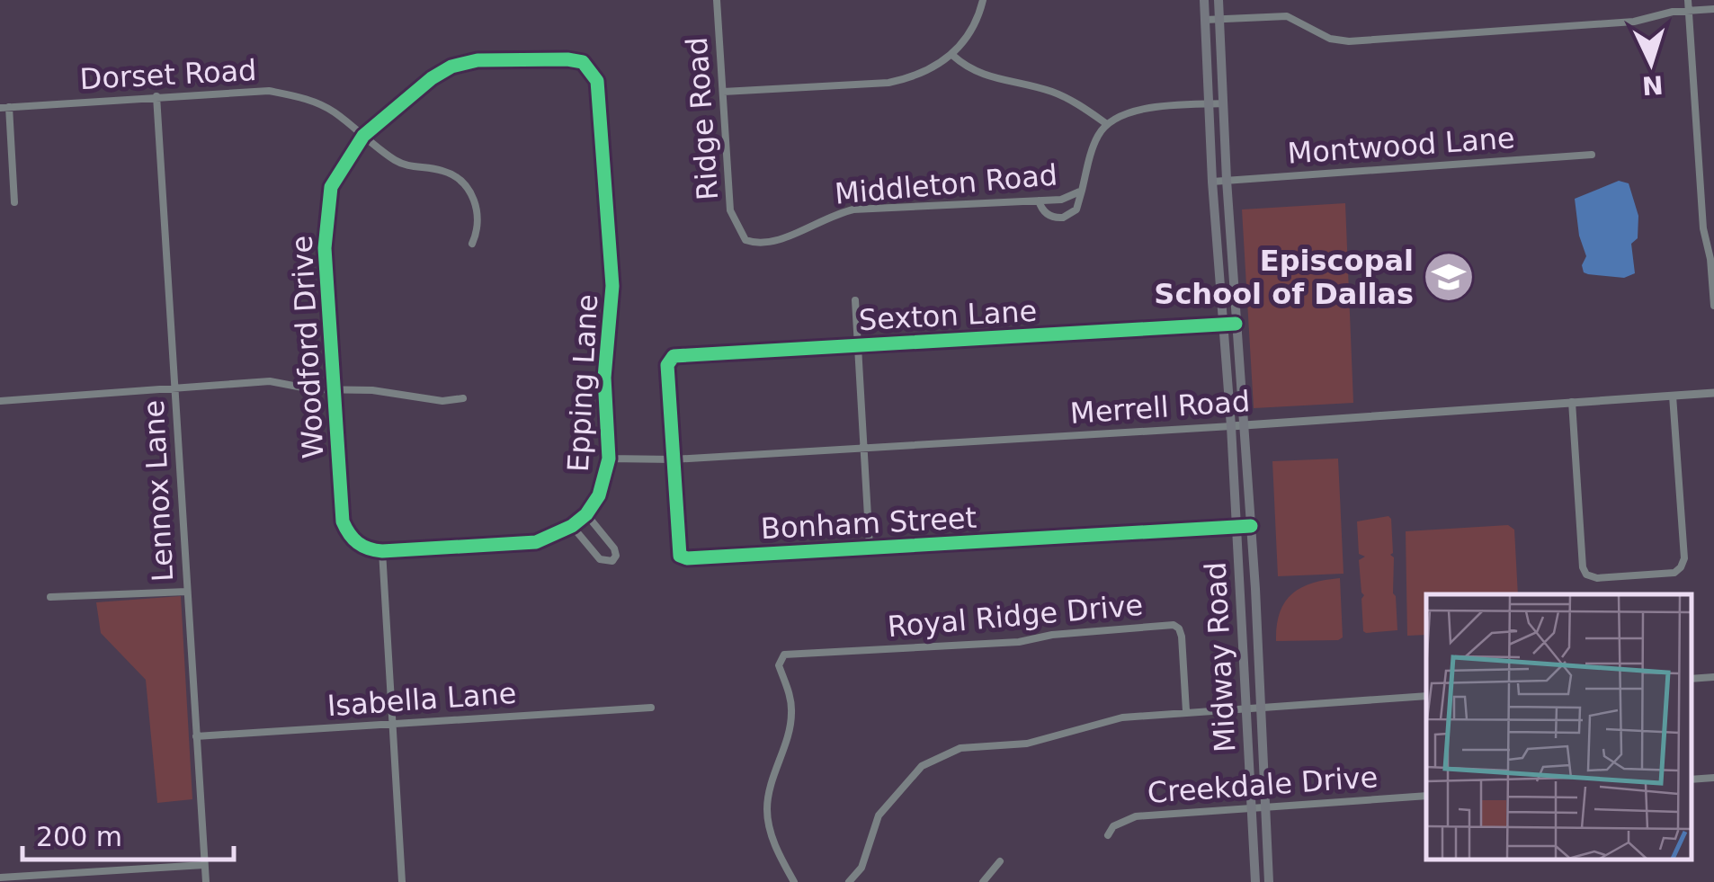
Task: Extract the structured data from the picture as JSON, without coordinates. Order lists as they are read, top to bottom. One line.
{"streets":{"main road":["Midway Road"],"street":["Dorset Road","Ridge Road","Montwood Lane","Middleton Road","Sexton Lane","Woodford Drive","Epping Lane","Merrell Road","Lennox Lane","Bonham Street","Royal Ridge Drive","Isabella Lane","Creekdale Drive"]},"crossings":[["Dorset Road","Woodford Drive"],["Dorset Road","Lennox Lane"],["Ridge Road","Middleton Road"],["Montwood Lane","Midway Road"],["Sexton Lane","Bonham Street"],["Sexton Lane","Midway Road"],["Woodford Drive","Epping Lane"],["Epping Lane","Merrell Road"],["Merrell Road","Bonham Street"],["Merrell Road","Midway Road"],["Lennox Lane","Isabella Lane"],["Bonham Street","Midway Road"],["Midway Road","Creekdale Drive"]],"places":{"school or university":["Episcopal School of Dallas"]},"scale_bar":"200 m","north":"bottom"}
